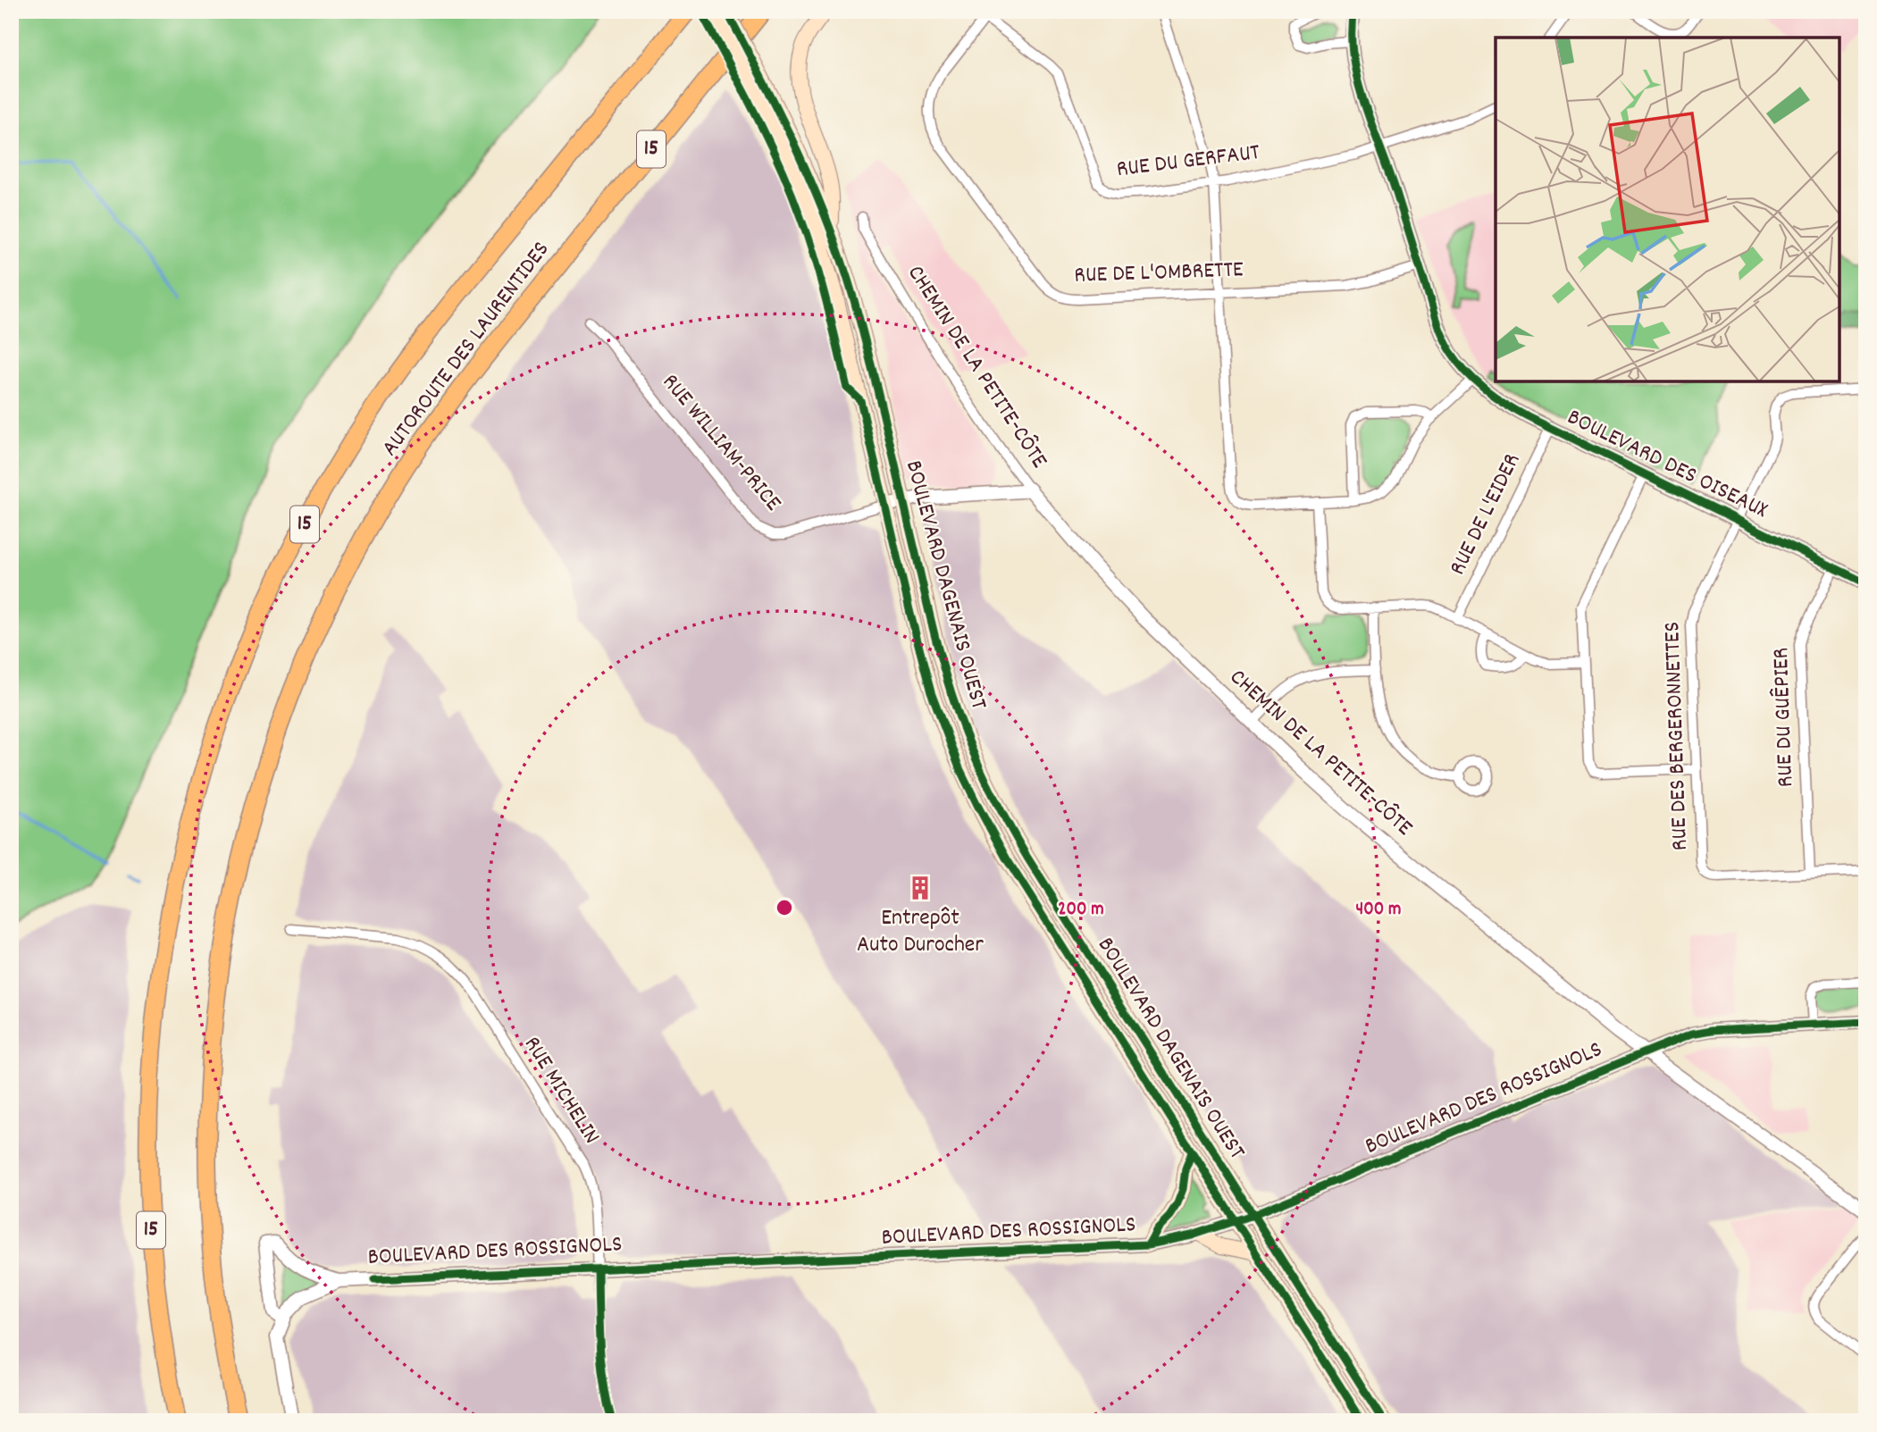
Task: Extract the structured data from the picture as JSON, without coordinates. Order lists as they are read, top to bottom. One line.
{"streets":{"highway":["15","AUTOROUTE DES LAURENTIDES"],"main road":["BOULEVARD DAGENAIS OUEST"],"street":["RUE DU GERFAUT","RUE DE L'OMBRETTE","CHEMIN DE LA PETITE-CÔTE","RUE WILLIAM-PRICE","BOULEVARD DES OISEAUX","RUE DE L'EIDER","RUE DU GUÊPIER","RUE DES BERGERONNETTES","RUE MICHELIN","BOULEVARD DES ROSSIGNOLS"]},"crossings":[["RUE DU GERFAUT","RUE DE L'OMBRETTE"],["RUE DU GERFAUT","BOULEVARD DES OISEAUX"],["RUE DE L'OMBRETTE","BOULEVARD DES OISEAUX"],["CHEMIN DE LA PETITE-CÔTE","RUE WILLIAM-PRICE"],["CHEMIN DE LA PETITE-CÔTE","BOULEVARD DES ROSSIGNOLS"],["RUE WILLIAM-PRICE","BOULEVARD DAGENAIS OUEST"],["BOULEVARD DES OISEAUX","RUE DE L'EIDER"],["BOULEVARD DES OISEAUX","RUE DU GUÊPIER"],["BOULEVARD DES OISEAUX","RUE DES BERGERONNETTES"],["BOULEVARD DAGENAIS OUEST","BOULEVARD DES ROSSIGNOLS"],["RUE DU GUÊPIER","RUE DES BERGERONNETTES"],["RUE MICHELIN","BOULEVARD DES ROSSIGNOLS"]],"places":{"building":["Entrepôt Auto Durocher"]},"rings":["200 m","400 m"]}
